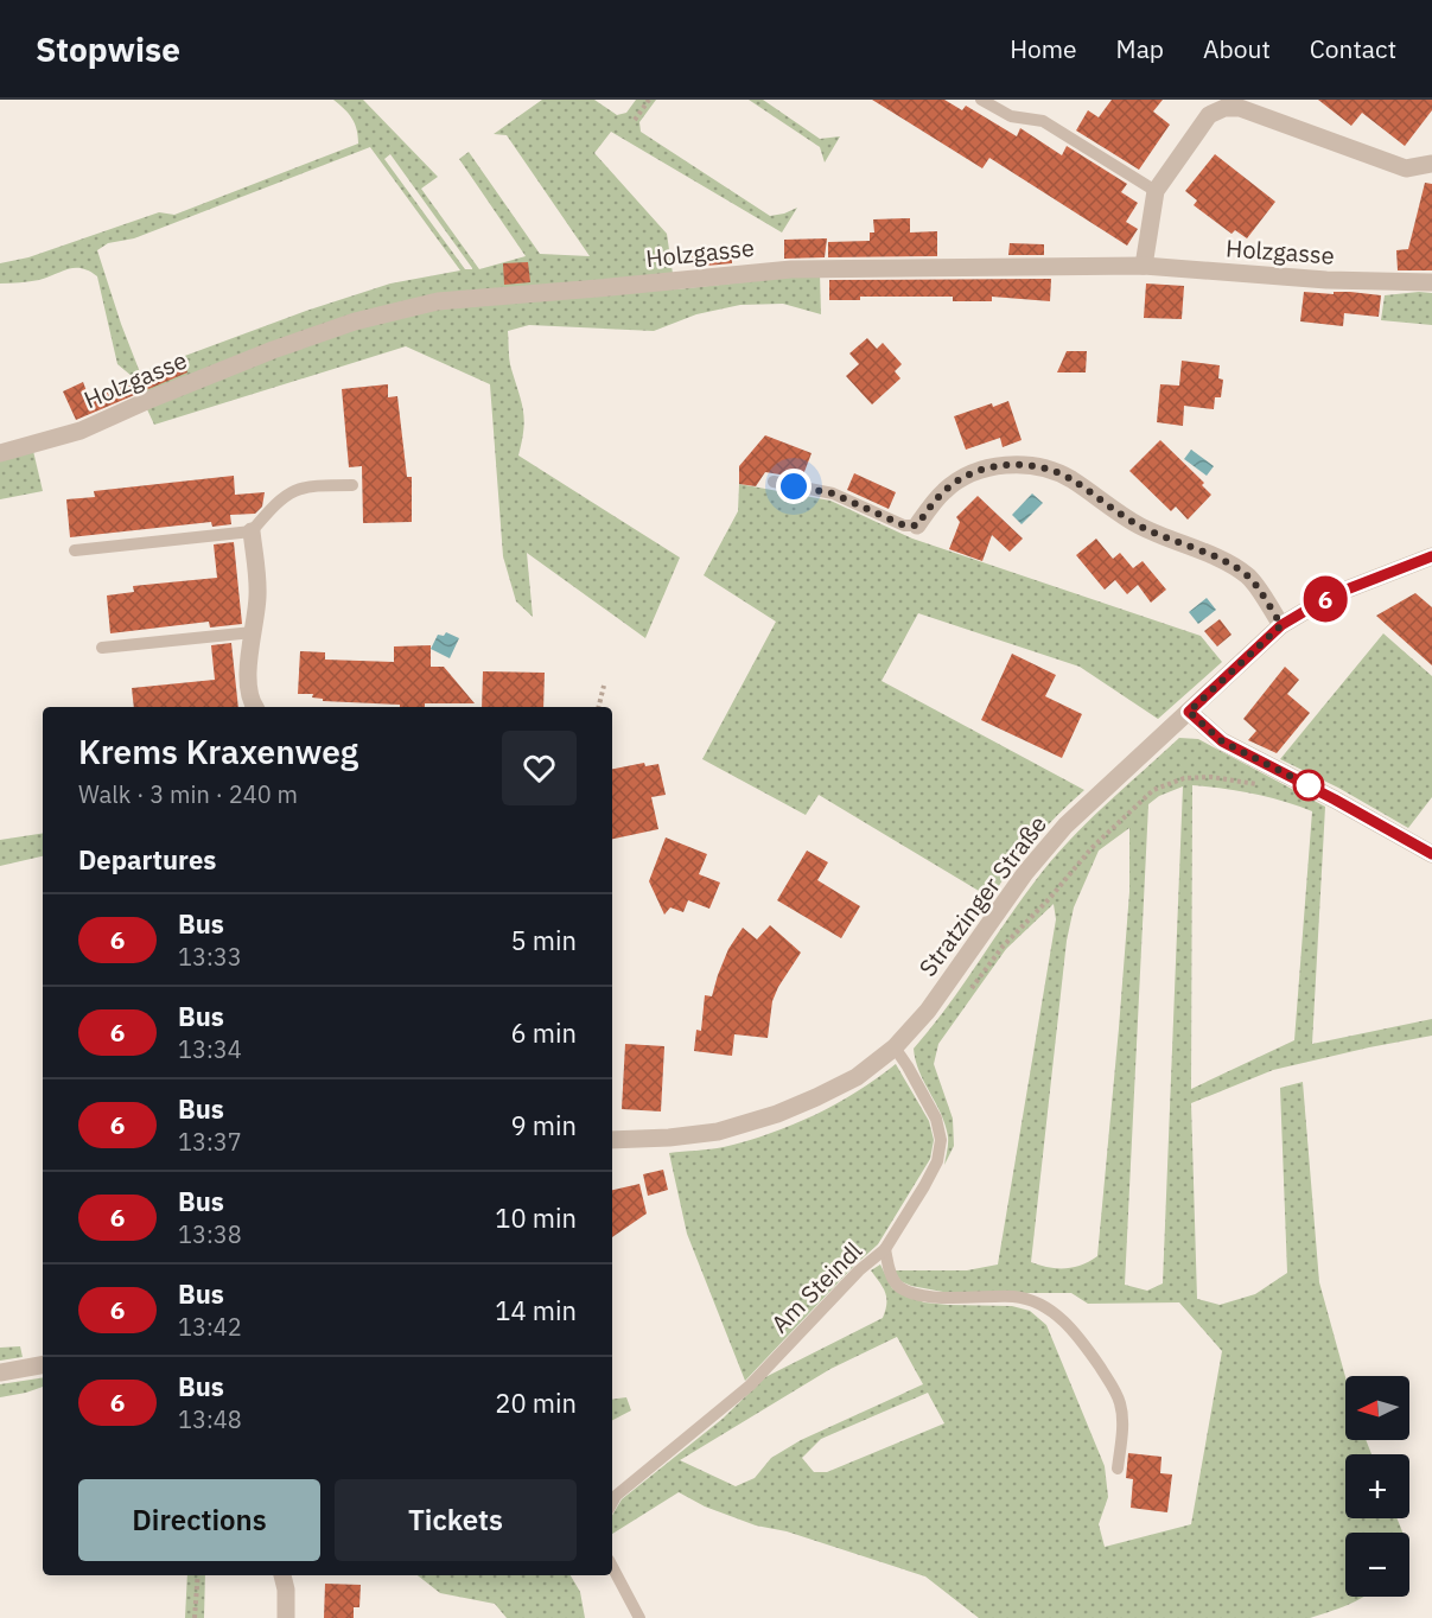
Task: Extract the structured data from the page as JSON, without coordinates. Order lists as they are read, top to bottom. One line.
{"streets":{"street":["Holzgasse","Stratzinger Straße"],"lane":["Am Steindl"]},"crossings":[["Stratzinger Straße","Am Steindl"]],"lines":["bus line 6"],"north":"left","page":{"header":"Stopwise","nav":["Home","Map","About","Contact"],"on_map":"6","heading":[["Krems Kraxenweg","Walk · 3 min · 240 m"],"Departures"],"list":[{"mark":"6","name":"Bus","note":"13:33","value":"5 min"},{"mark":"6","name":"Bus","note":"13:34","value":"6 min"},{"mark":"6","name":"Bus","note":"13:37","value":"9 min"},{"mark":"6","name":"Bus","note":"13:38","value":"10 min"},{"mark":"6","name":"Bus","note":"13:42","value":"14 min"},{"mark":"6","name":"Bus","note":"13:48","value":"20 min"}],"map_buttons":["+","−"],"buttons":["Directions","Tickets"]}}
